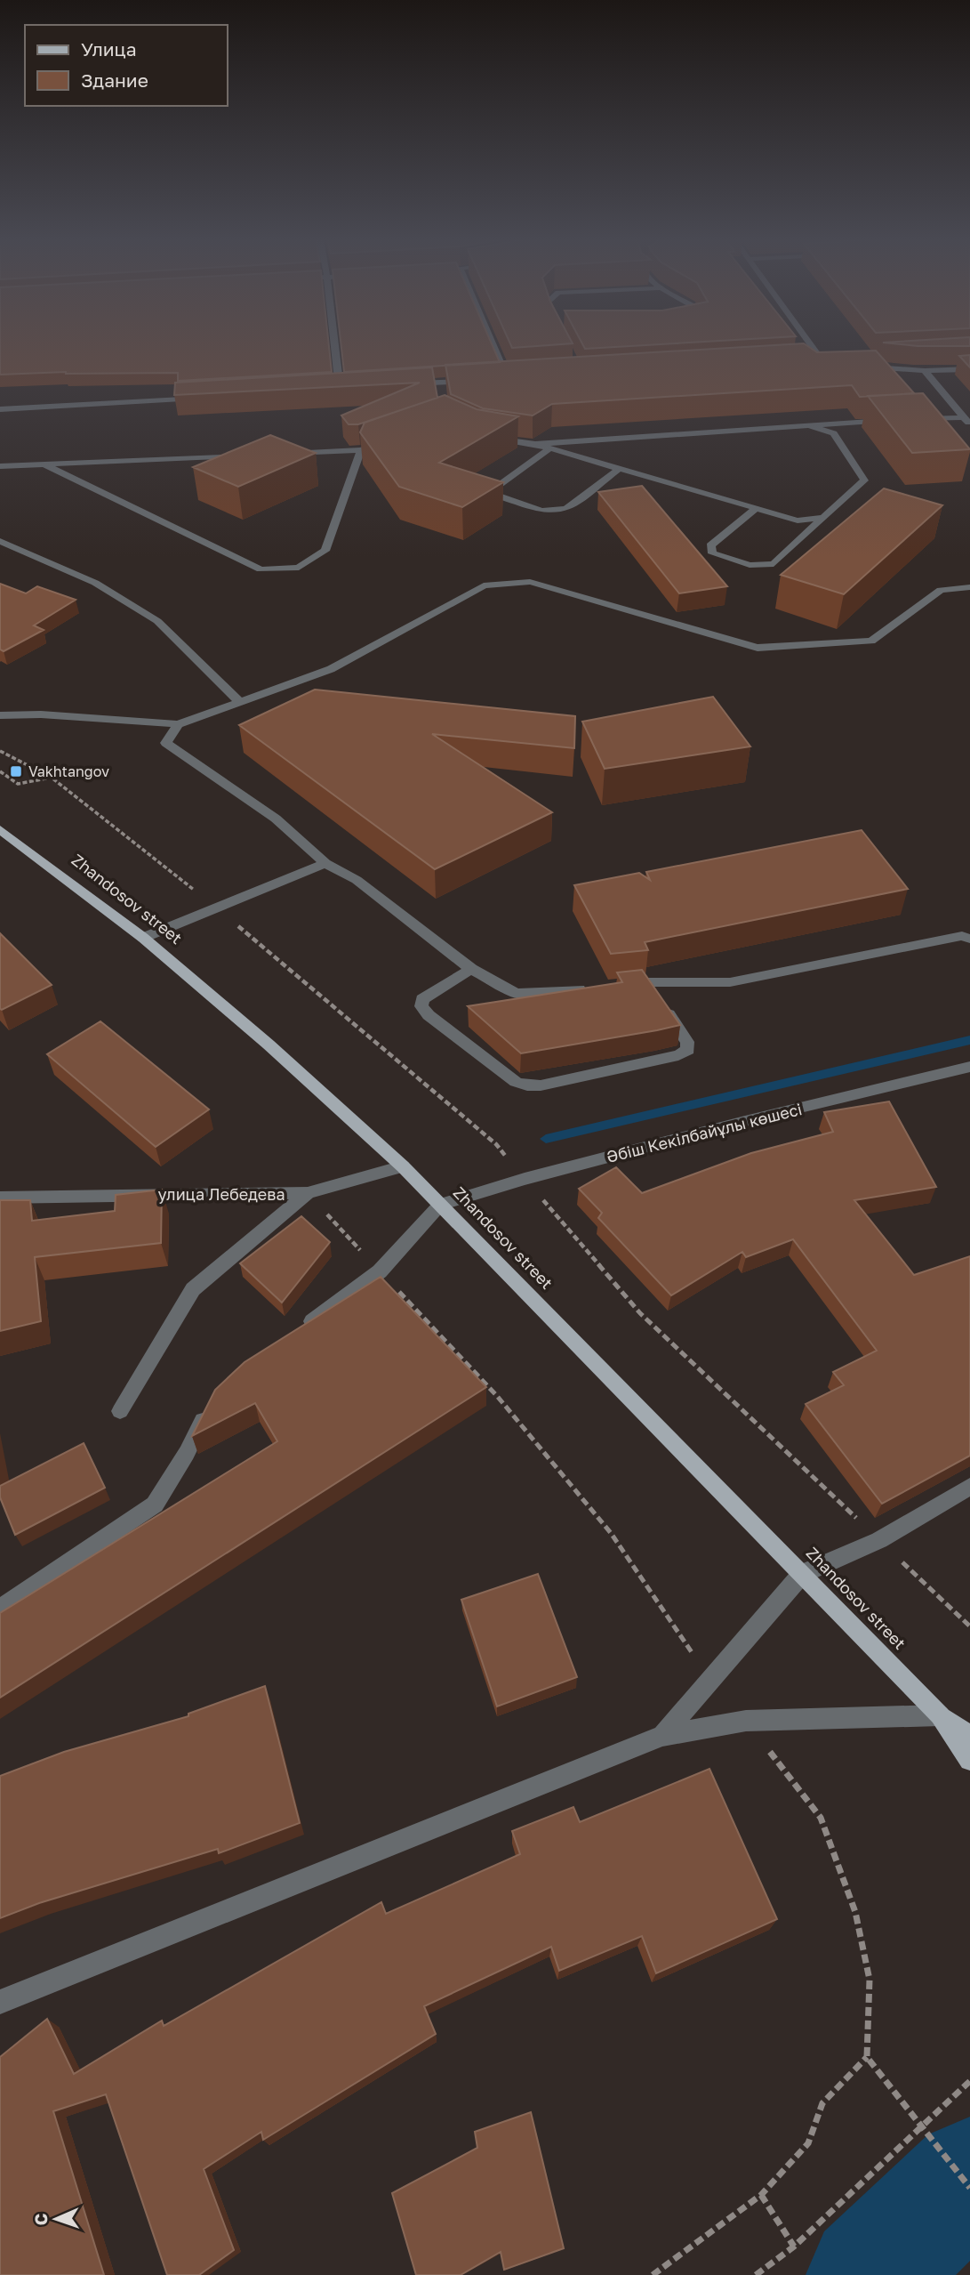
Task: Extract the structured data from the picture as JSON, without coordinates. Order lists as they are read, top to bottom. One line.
{"streets":{"main road":["Zhandosov street"],"street":["Әбіш Кекілбайұлы көшесі","улица Лебедева"]},"crossings":[["Zhandosov street","Әбіш Кекілбайұлы көшесі"],["Zhandosov street","улица Лебедева"]],"places":{"transit":["Vakhtangov"]},"legend":["Улица","Здание"],"north":"left"}
